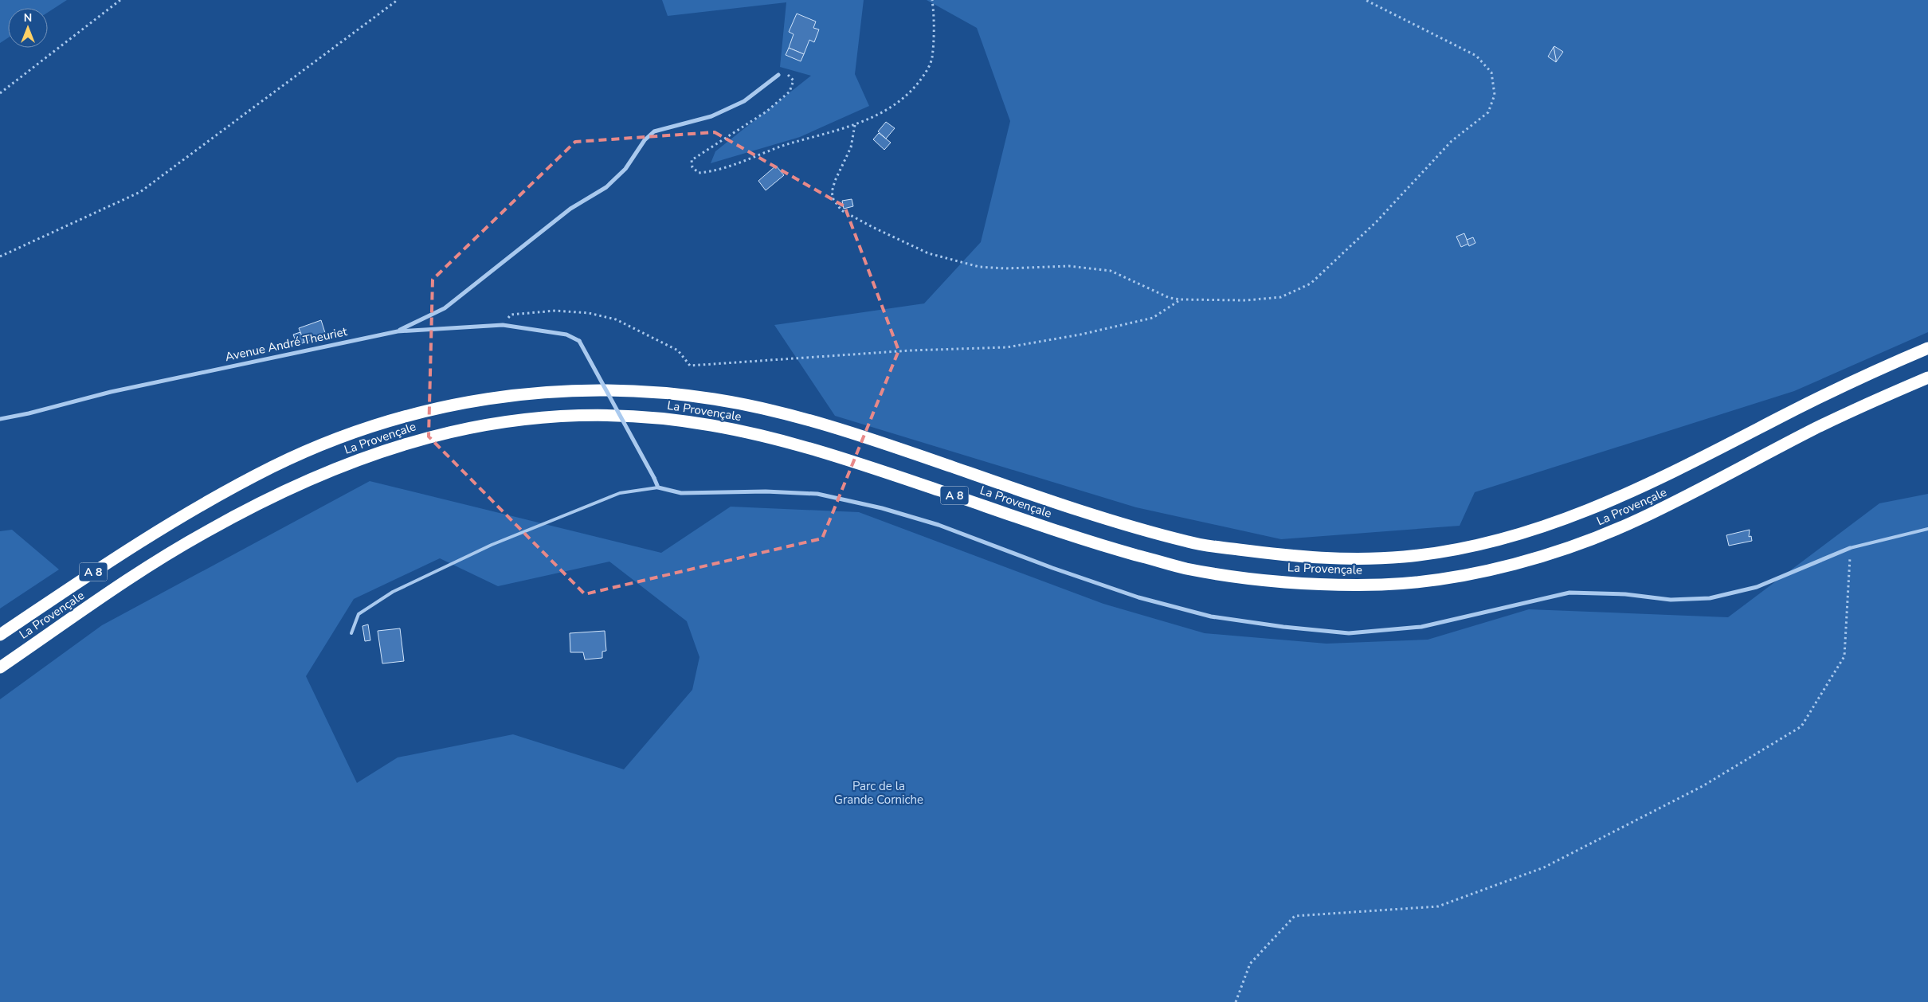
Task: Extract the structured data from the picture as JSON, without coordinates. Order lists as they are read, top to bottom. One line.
{"streets":{"highway":["La Provençale","A 8"],"street":["Avenue André Theuriet"]},"parks":["Parc de la Grande Corniche"],"north":"top"}
